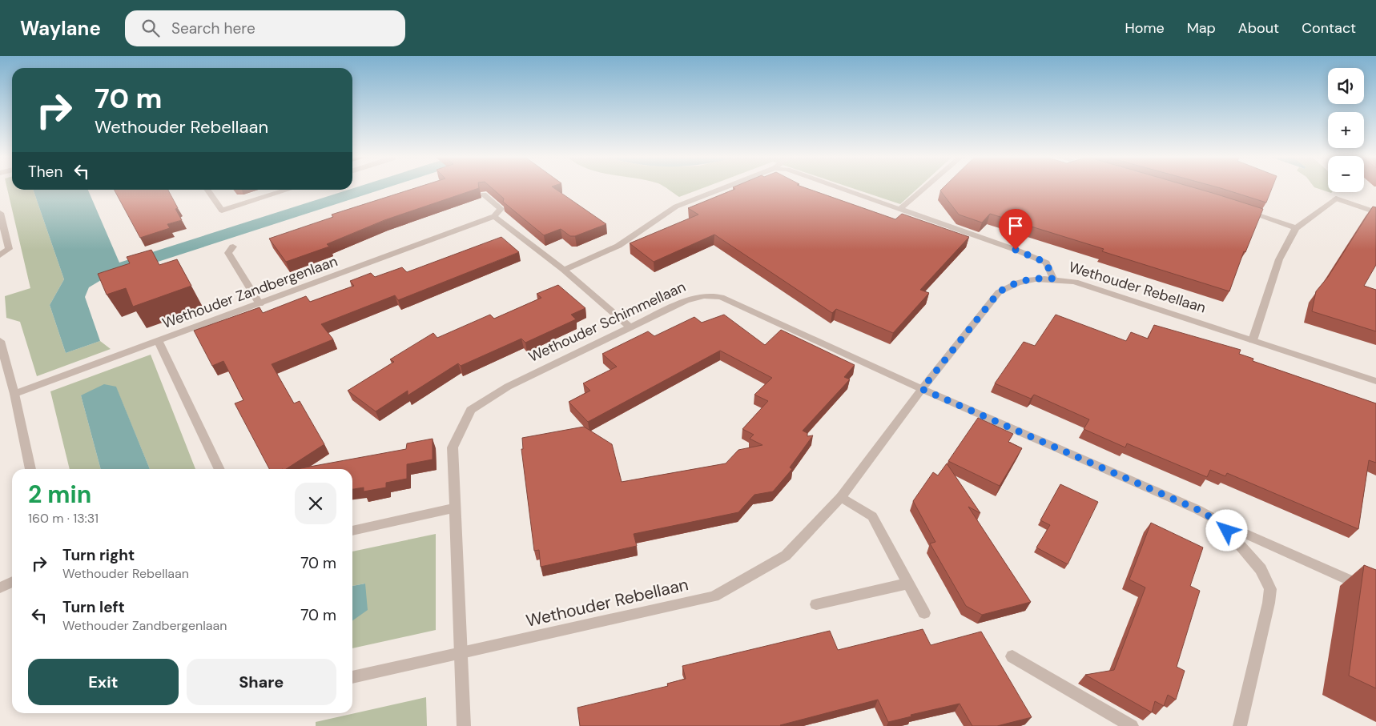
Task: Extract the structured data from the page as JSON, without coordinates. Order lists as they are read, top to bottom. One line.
{"streets":{"street":["Wethouder Rebellaan","Wethouder Zandbergenlaan","Wethouder Schimmellaan"]},"crossings":[["Wethouder Rebellaan","Wethouder Schimmellaan"]],"page":{"header":"Waylane","search":"Search here","nav":["Home","Map","About","Contact"],"map_buttons":["+","−"],"turn":["70 m","Wethouder Rebellaan"],"then":"Then","heading":["2 min","160 m · 13:31"],"list":[{"name":"Turn right","note":"Wethouder Rebellaan","value":"70 m"},{"name":"Turn left","note":"Wethouder Zandbergenlaan","value":"70 m"}],"buttons":["Exit","Share"]}}
